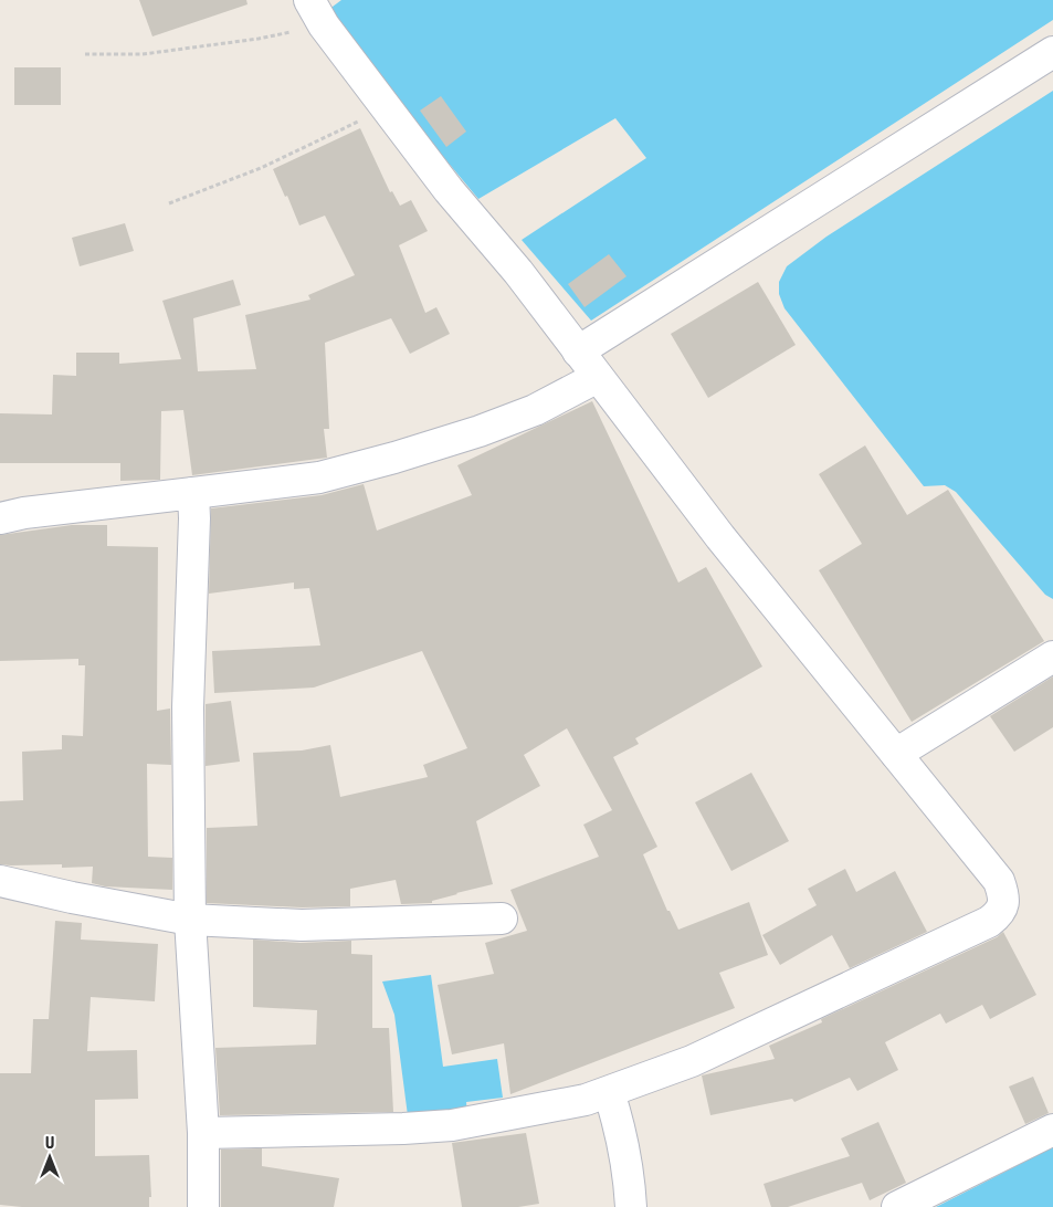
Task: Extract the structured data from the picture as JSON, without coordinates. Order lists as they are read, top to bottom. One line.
{"north":"top"}
